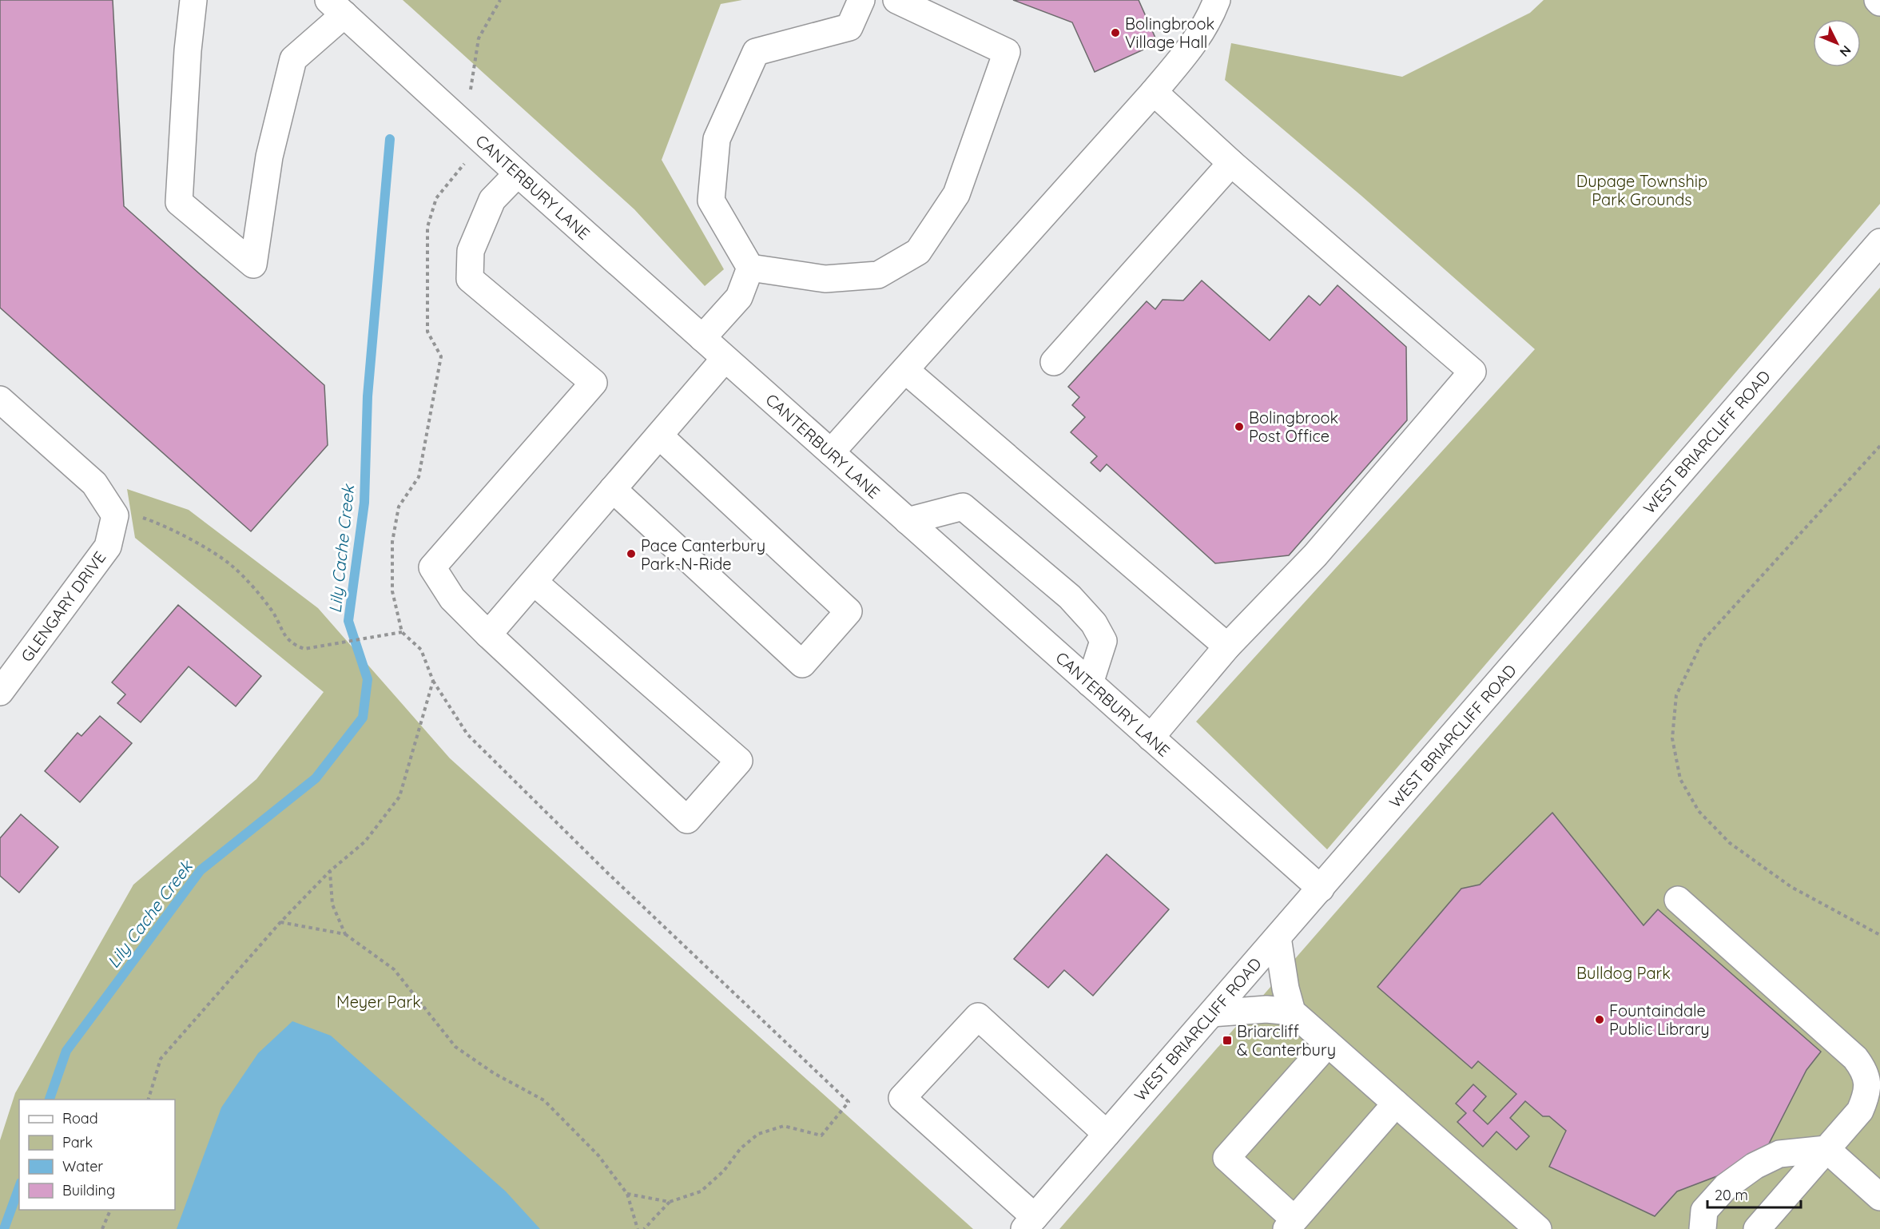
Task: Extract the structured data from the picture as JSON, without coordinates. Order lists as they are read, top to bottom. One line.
{"streets":{"street":["CANTERBURY LANE","WEST BRIARCLIFF ROAD","GLENGARY DRIVE"]},"crossings":[["CANTERBURY LANE","WEST BRIARCLIFF ROAD"]],"water":["Lily Cache Creek"],"parks":["Dupage Township Park Grounds","Bulldog Park","Meyer Park"],"places":{"other":["Bolingbrook Village Hall","Bolingbrook Post Office","Pace Canterbury Park-N-Ride","Fountaindale Public Library"],"transit":["Briarcliff & Canterbury"]},"legend":["Road","Park","Water","Building"],"scale_bar":"20 m","north":"bottom right"}
